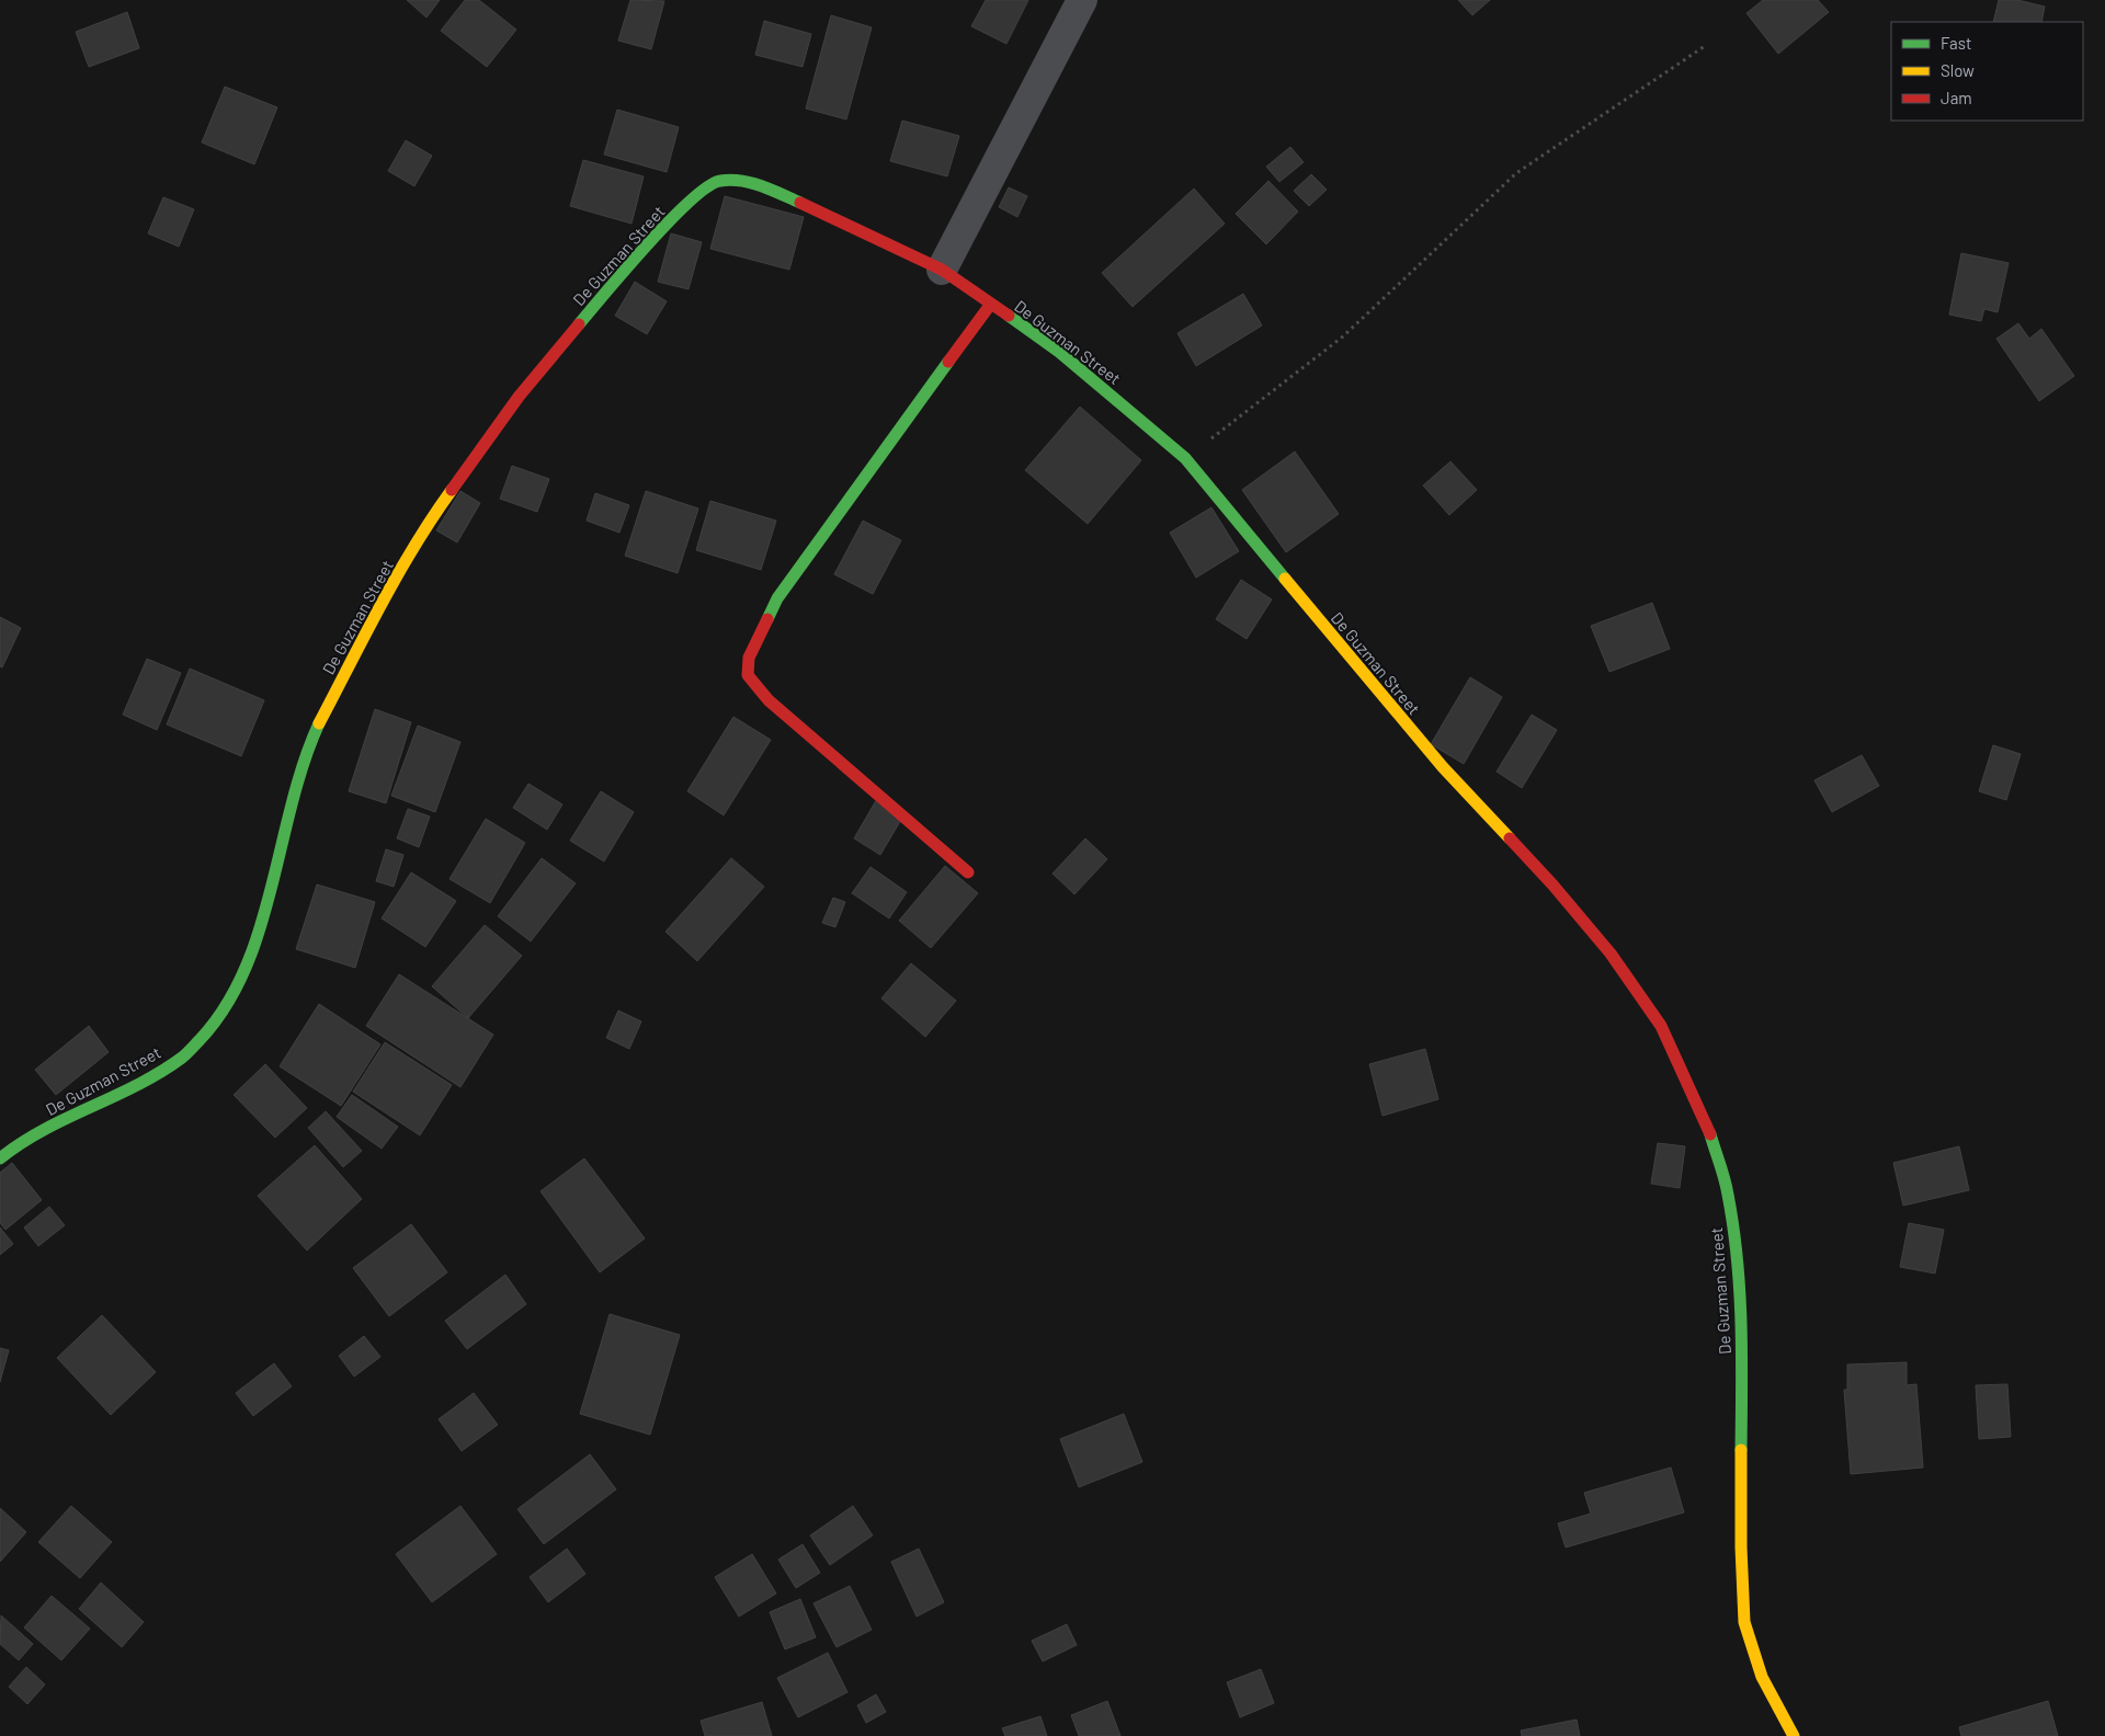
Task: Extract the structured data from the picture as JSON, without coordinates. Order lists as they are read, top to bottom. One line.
{"streets":{"street":["De Guzman Street"]},"legend":["Fast","Slow","Jam"]}
